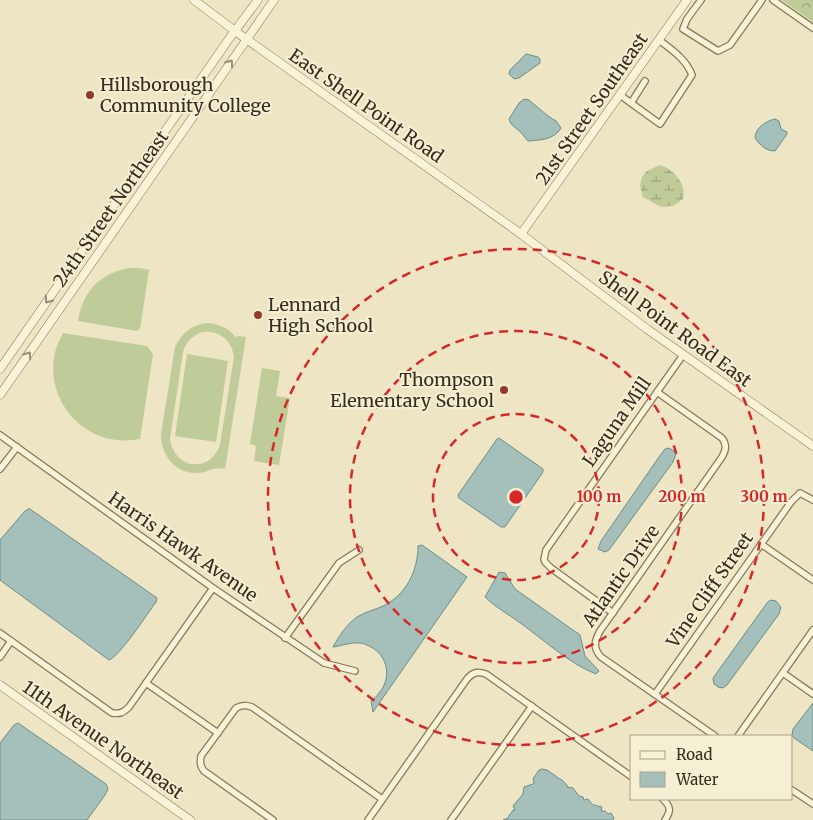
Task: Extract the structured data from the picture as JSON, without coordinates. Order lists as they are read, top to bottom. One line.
{"streets":{"street":["East Shell Point Road","21st Street Southeast","24th Street Northeast","Shell Point Road East","Laguna Mill","Harris Hawk Avenue","Atlantic Drive","Vine Cliff Street","11th Avenue Northeast"]},"crossings":[["East Shell Point Road","21st Street Southeast"],["East Shell Point Road","24th Street Northeast"],["East Shell Point Road","Shell Point Road East"],["21st Street Southeast","Shell Point Road East"],["Shell Point Road East","Laguna Mill"],["Laguna Mill","Atlantic Drive"],["Atlantic Drive","Vine Cliff Street"]],"places":["Hillsborough Community College","Lennard High School","Thompson Elementary School"],"legend":["Road","Water"],"rings":["100 m","200 m","300 m"]}
